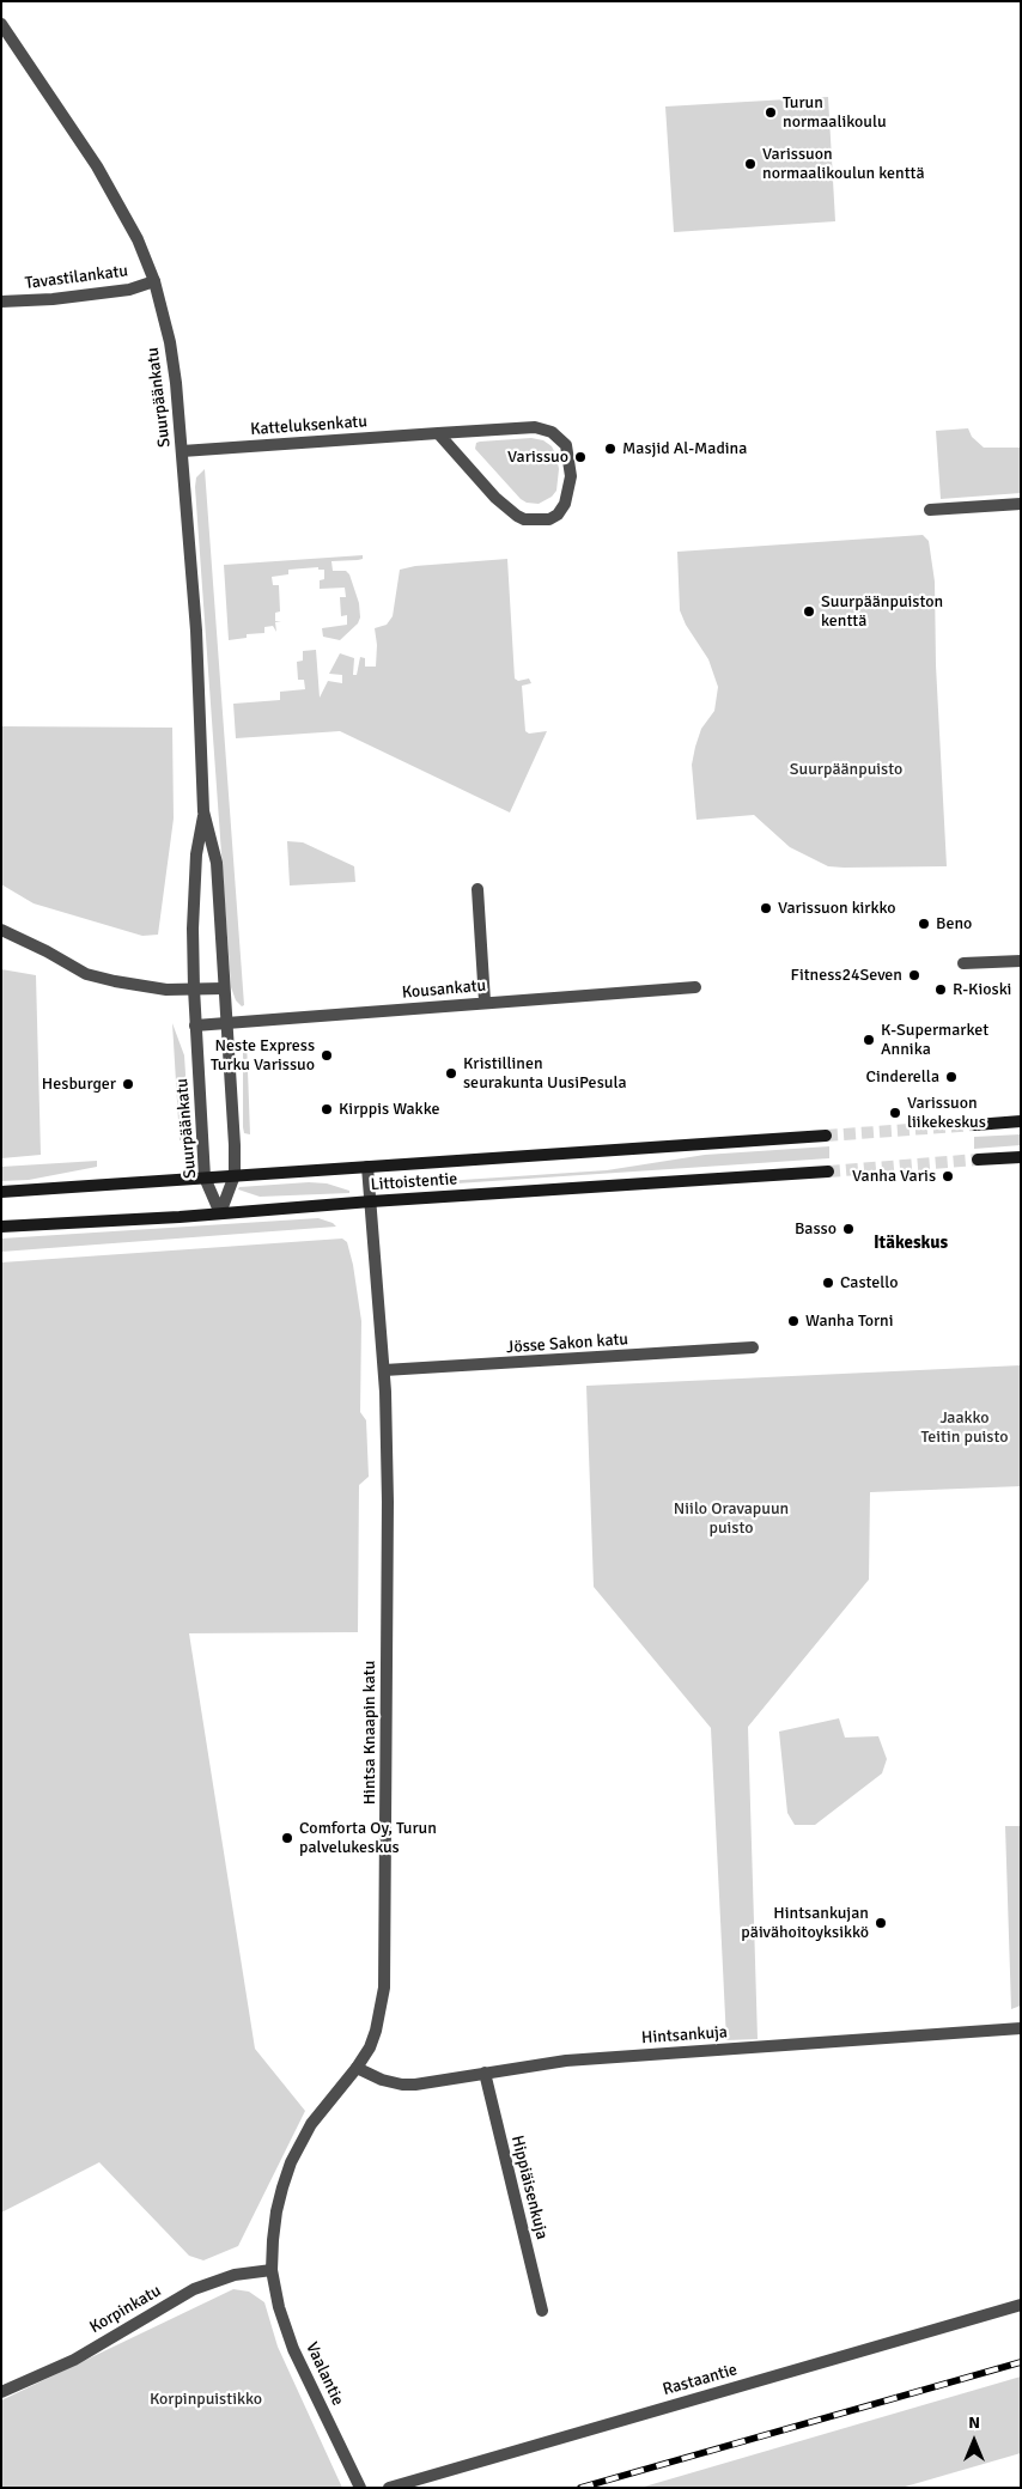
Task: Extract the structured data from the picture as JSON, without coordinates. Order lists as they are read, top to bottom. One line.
{"streets":{"main road":["Littoistentie"],"street":["Tavastilankatu","Suurpäänkatu","Katteluksenkatu","Kousankatu","Jösse Sakon katu","Hintsa Knaapin katu","Hintsankuja","Hippiäisenkuja","Korpinkatu","Vaalantie","Rastaantie"]},"crossings":[["Tavastilankatu","Suurpäänkatu"],["Suurpäänkatu","Katteluksenkatu"],["Suurpäänkatu","Kousankatu"],["Suurpäänkatu","Littoistentie"],["Littoistentie","Hintsa Knaapin katu"],["Jösse Sakon katu","Hintsa Knaapin katu"],["Hintsa Knaapin katu","Hintsankuja"],["Hintsa Knaapin katu","Korpinkatu"],["Hintsa Knaapin katu","Vaalantie"],["Hintsankuja","Hippiäisenkuja"],["Korpinkatu","Vaalantie"]],"districts":["Itäkeskus"],"parks":["Suurpäänpuisto","Jaakko Teitin puisto","Niilo Oravapuun puisto","Korpinpuistikko"],"places":["Turun normaalikoulu","Varissuon normaalikoulun kenttä","Masjid Al-Madina","Varissuo","Suurpäänpuiston kenttä","Varissuon kirkko","Beno","Fitness24Seven","R-Kioski","K-Supermarket Annika","Neste Express Turku Varissuo","Kristillinen seurakunta UusiPesula","Cinderella","Hesburger","Kirppis Wakke","Varissuon liikekeskus","Vanha Varis","Basso","Castello","Wanha Torni","Comforta Oy, Turun palvelukeskus","Hintsankujan päivähoitoyksikkö"],"north":"top"}
